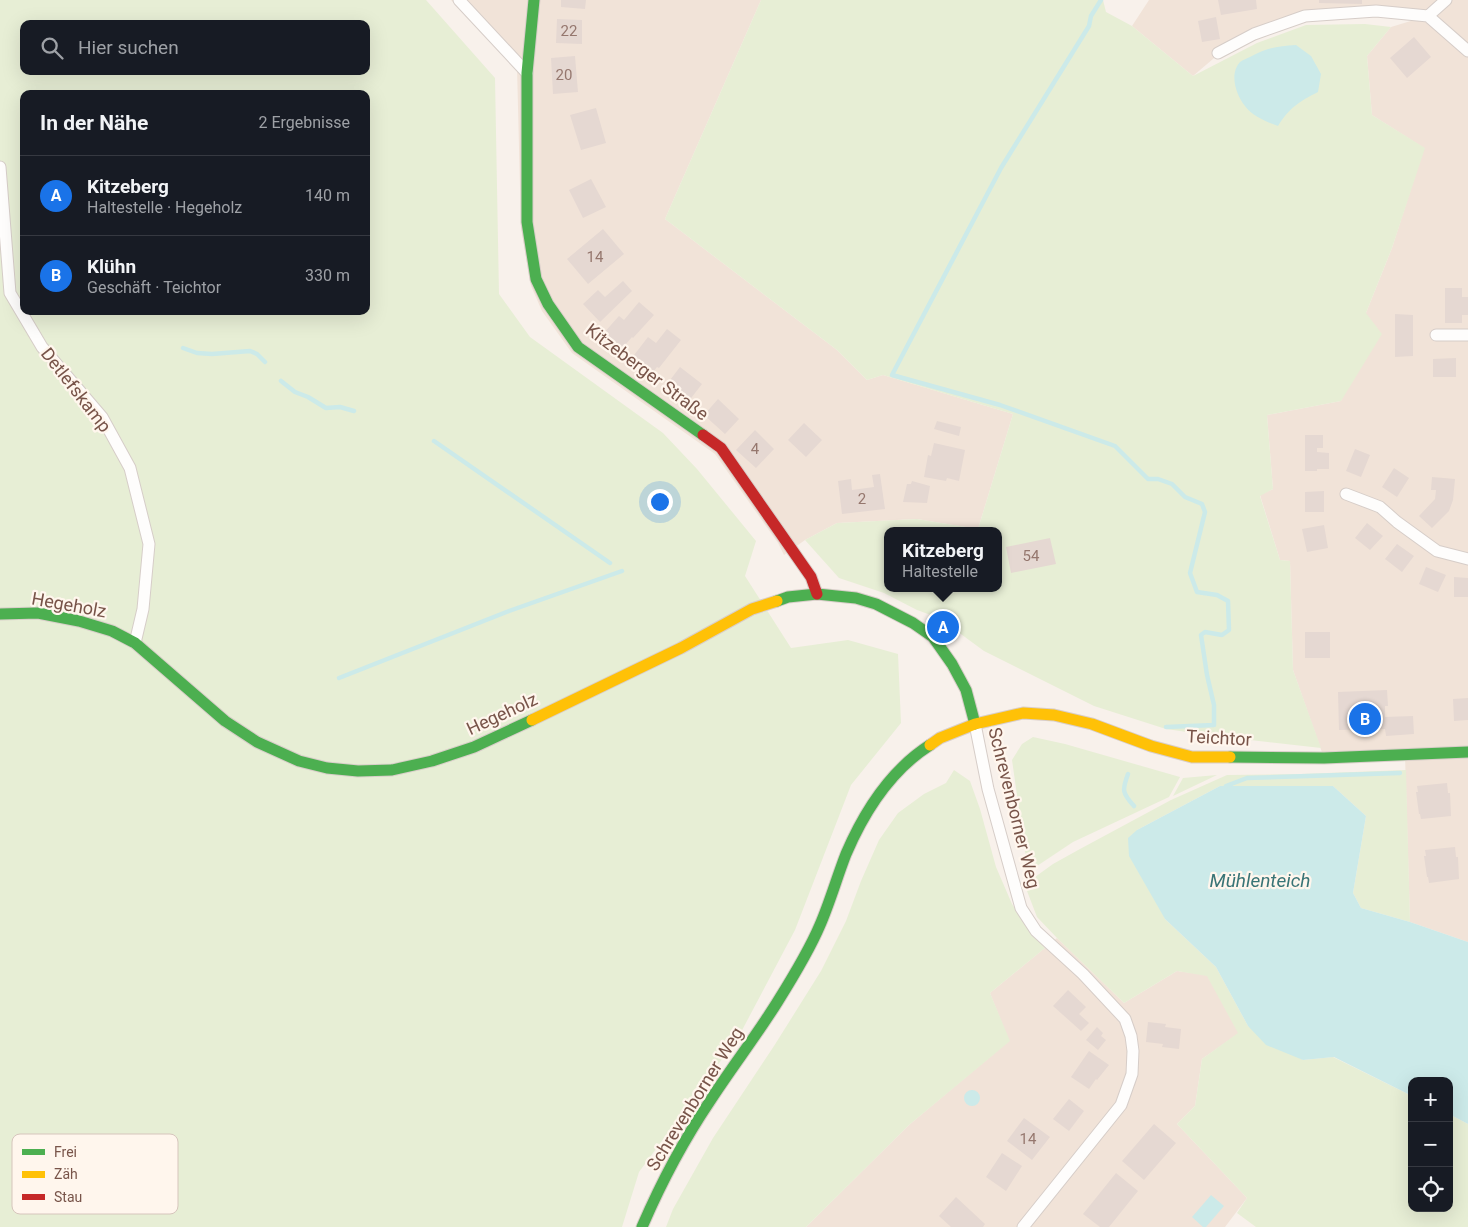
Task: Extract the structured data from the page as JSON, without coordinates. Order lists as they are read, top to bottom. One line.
{"streets":{"street":["Kitzeberger Straße","Detlefskamp","Hegeholz","Teichtor","Schrevenborner Weg"]},"crossings":[["Kitzeberger Straße","Hegeholz"],["Detlefskamp","Hegeholz"],["Hegeholz","Teichtor"],["Hegeholz","Schrevenborner Weg"],["Teichtor","Schrevenborner Weg"]],"water":["Mühlenteich"],"house_numbers":["22","20","14","4","2","54","14"],"legend":["Frei","Zäh","Stau"],"page":{"search":"Hier suchen","heading":["In der Nähe","2 Ergebnisse"],"list":[{"mark":"A","name":"Kitzeberg","note":"Haltestelle · Hegeholz","value":"140 m"},{"mark":"B","name":"Klühn","note":"Geschäft · Teichtor","value":"330 m"}],"popup":["Kitzeberg","Haltestelle"],"pins":["A","B"],"map_buttons":["+","−"]}}
